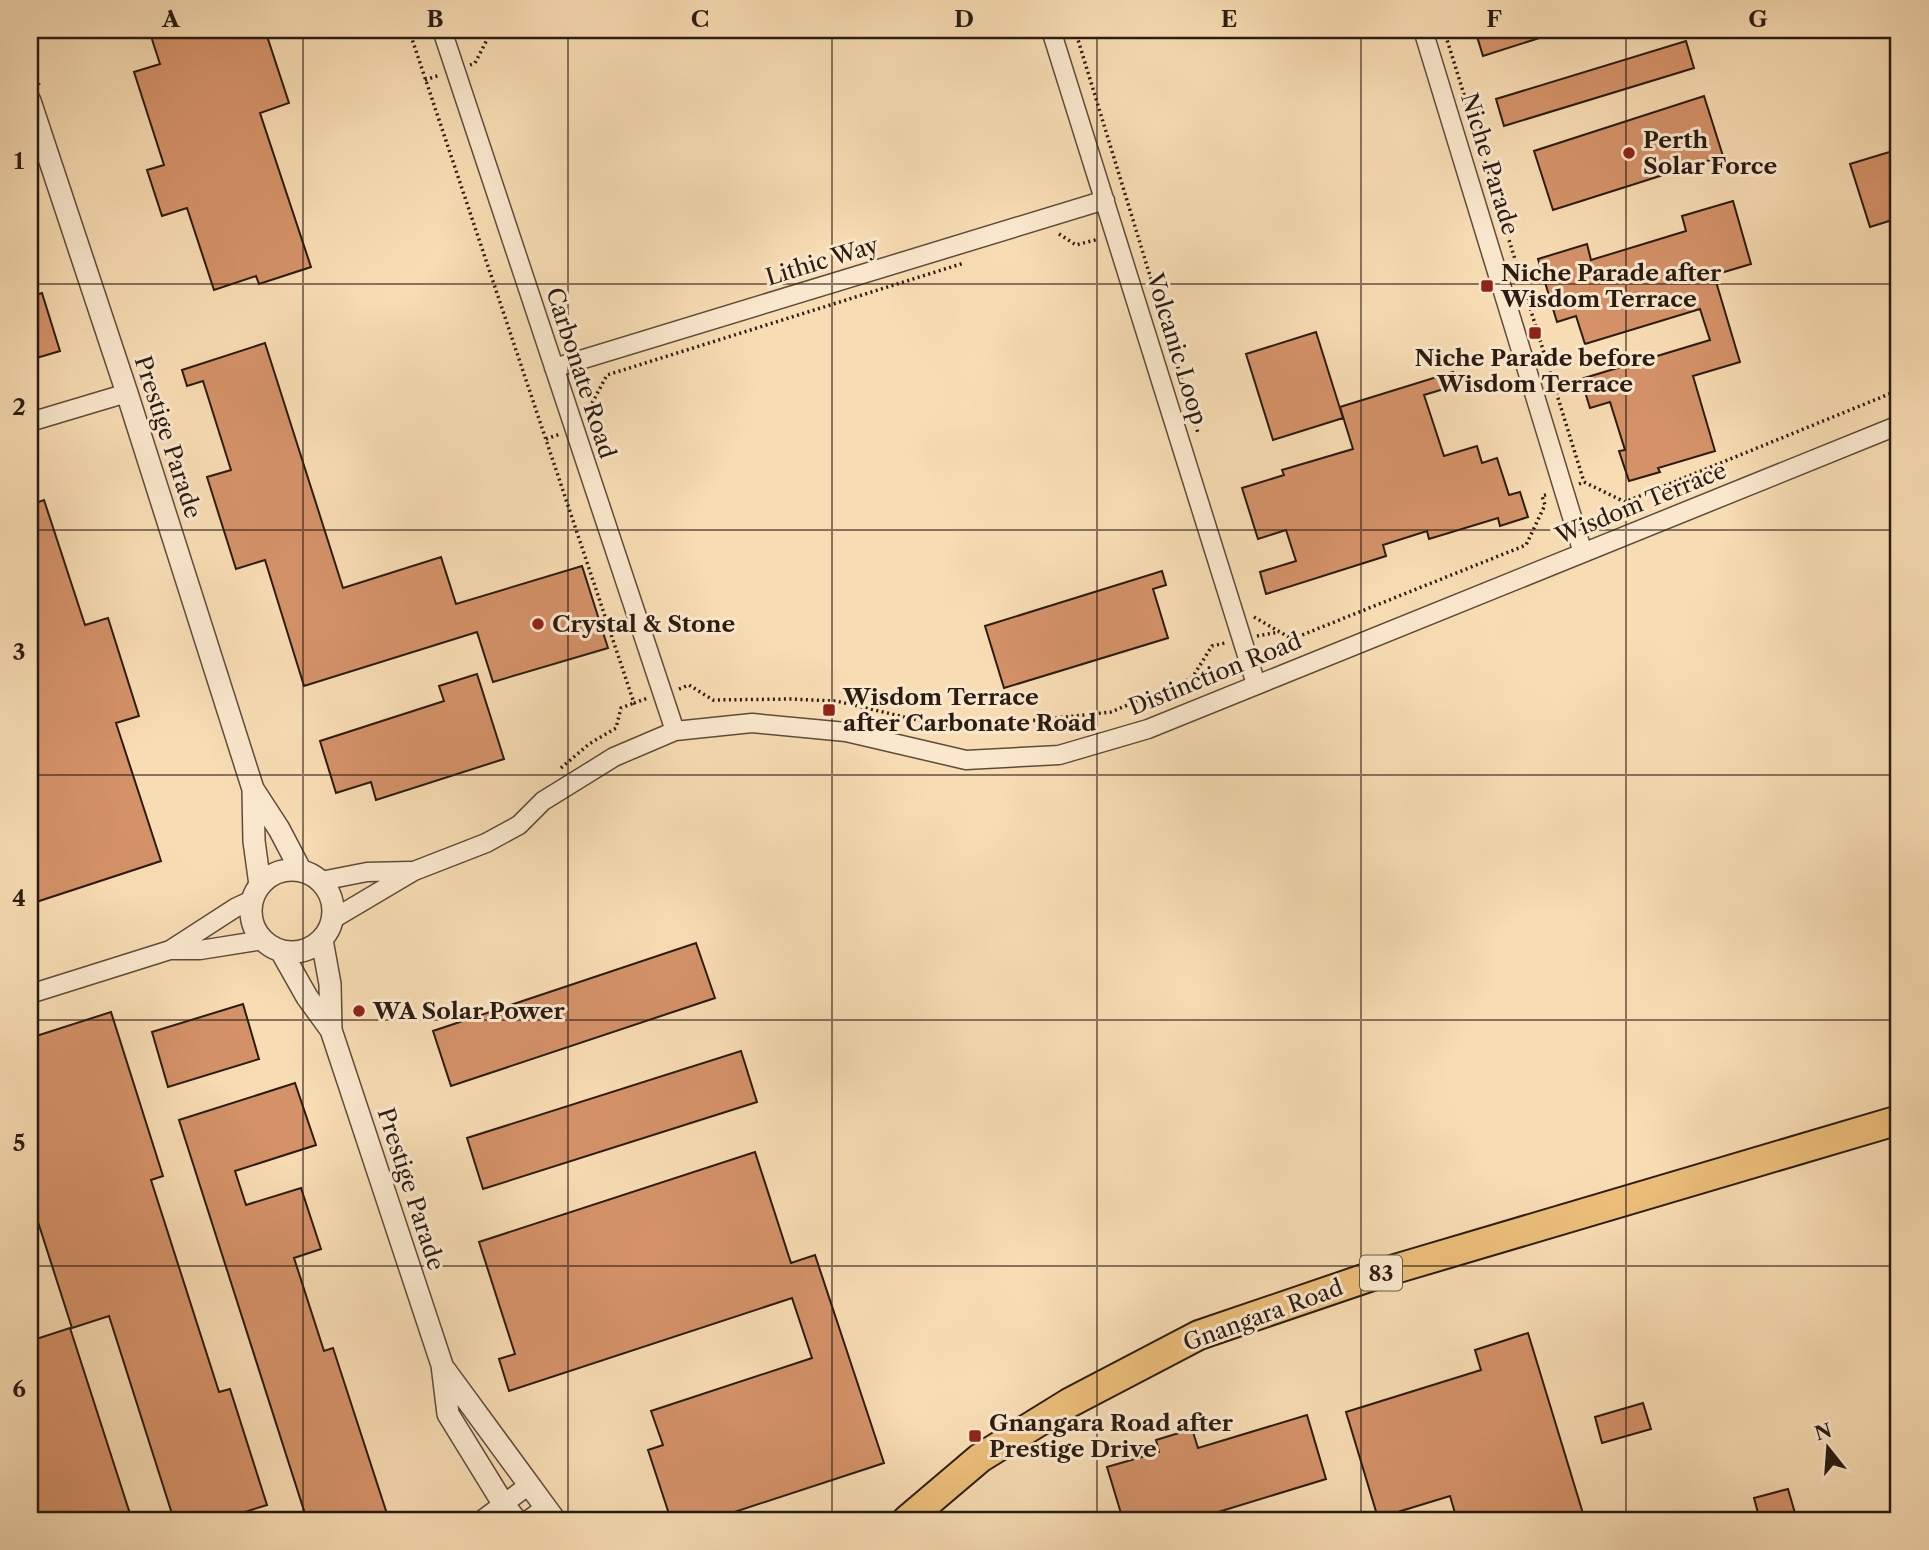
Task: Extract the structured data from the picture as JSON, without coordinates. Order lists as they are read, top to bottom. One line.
{"streets":{"main road":["83","Gnangara Road"],"street":["Niche Parade","Lithic Way","Volcanic Loop","Carbonate Road","Prestige Parade","Wisdom Terrace","Distinction Road"]},"crossings":[["Niche Parade","Wisdom Terrace"],["Lithic Way","Volcanic Loop"],["Lithic Way","Carbonate Road"],["Volcanic Loop","Distinction Road"],["Carbonate Road","Distinction Road"],["Prestige Parade","Distinction Road"],["Wisdom Terrace","Distinction Road"]],"places":{"other":["Perth Solar Force","Crystal & Stone","WA Solar Power"],"transit":["Niche Parade after Wisdom Terrace","Niche Parade before Wisdom Terrace","Wisdom Terrace after Carbonate Road","Gnangara Road after Prestige Drive"]},"north":"top","grid":{"columns":["A","B","C","D","E","F","G"],"rows":["1","2","3","4","5","6"]}}
